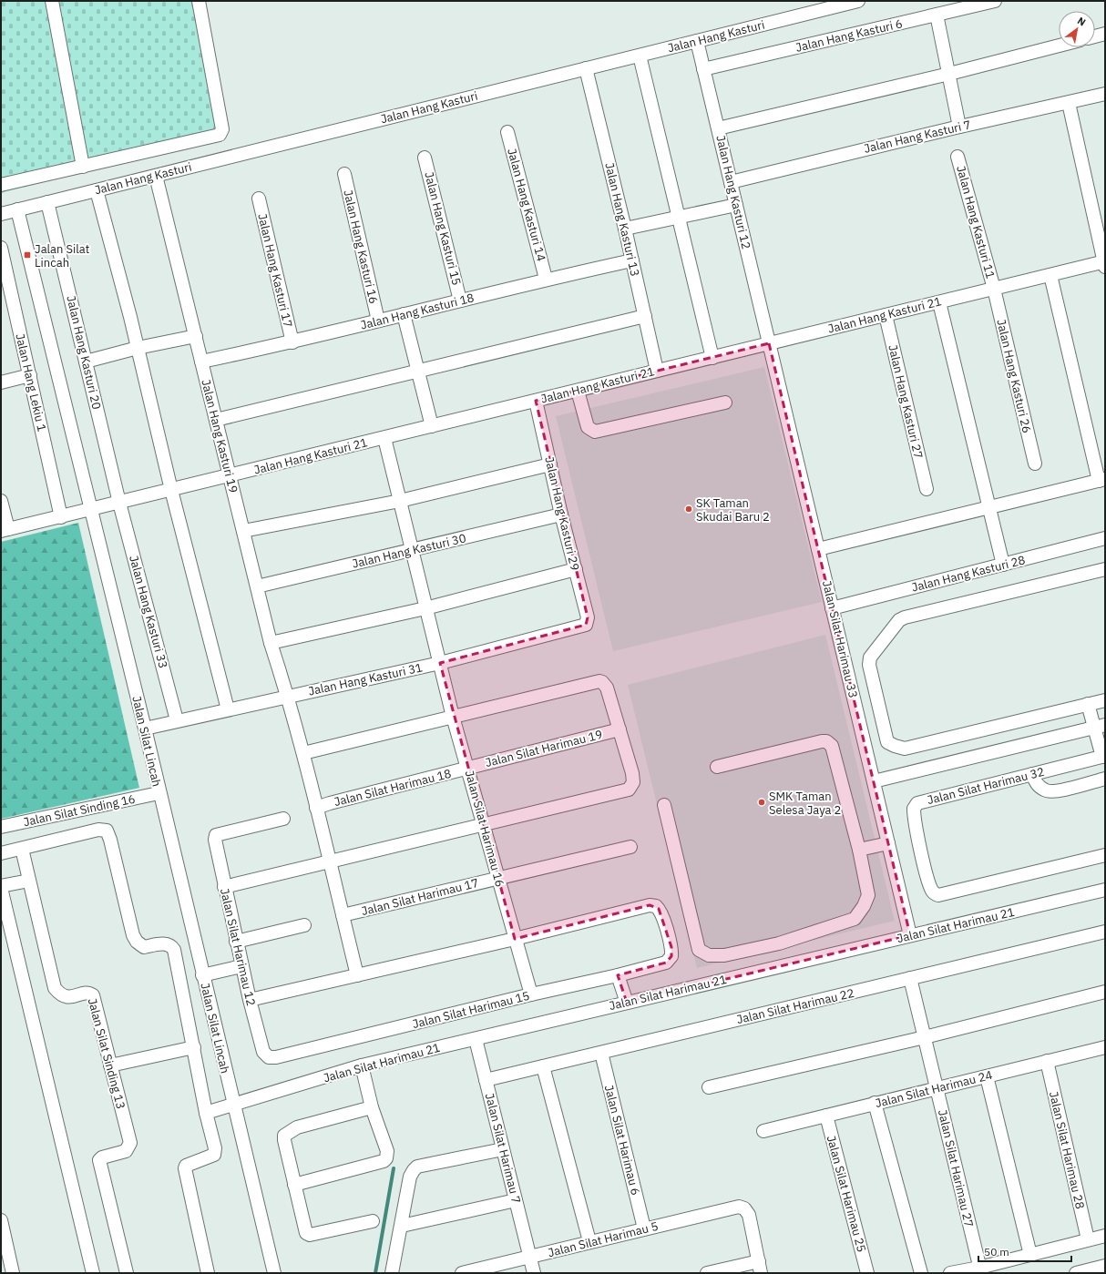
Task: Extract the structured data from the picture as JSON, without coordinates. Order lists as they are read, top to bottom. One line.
{"streets":{"street":["Jalan Hang Kasturi 6","Jalan Hang Kasturi","Jalan Hang Kasturi 7","Jalan Hang Kasturi 12","Jalan Hang Kasturi 14","Jalan Hang Kasturi 13","Jalan Hang Kasturi 11","Jalan Hang Kasturi 15","Jalan Hang Kasturi 16","Jalan Hang Kasturi 17","Jalan Hang Kasturi 18","Jalan Hang Kasturi 21","Jalan Hang Kasturi 20","Jalan Hang Kasturi 26","Jalan Hang Lekiu 1","Jalan Hang Kasturi 27","Jalan Hang Kasturi 19","Jalan Hang Kasturi 29","Jalan Hang Kasturi 30","Jalan Hang Kasturi 28","Jalan Hang Kasturi 33","Jalan Silat Harimau 33","Jalan Hang Kasturi 31","Jalan Silat Lincah","Jalan Silat Harimau 19","Jalan Silat Harimau 32","Jalan Silat Harimau 18","Jalan Silat Sinding 16","Jalan Silat Harimau 16","Jalan Silat Harimau 17","Jalan Silat Harimau 21","Jalan Silat Harimau 12","Jalan Silat Harimau 22","Jalan Silat Harimau 15","Jalan Silat Sinding 13","Jalan Silat Harimau 24","Jalan Silat Harimau 6","Jalan Silat Harimau 7","Jalan Silat Harimau 28","Jalan Silat Harimau 27","Jalan Silat Harimau 25","Jalan Silat Harimau 5"]},"crossings":[["Jalan Hang Kasturi 6","Jalan Hang Kasturi 12"],["Jalan Hang Kasturi","Jalan Hang Kasturi 12"],["Jalan Hang Kasturi","Jalan Hang Kasturi 13"],["Jalan Hang Kasturi","Jalan Hang Kasturi 20"],["Jalan Hang Kasturi","Jalan Hang Kasturi 19"],["Jalan Hang Kasturi","Jalan Silat Lincah"],["Jalan Hang Kasturi 7","Jalan Hang Kasturi 12"],["Jalan Hang Kasturi 12","Jalan Hang Kasturi 21"],["Jalan Hang Kasturi 12","Jalan Silat Harimau 33"],["Jalan Hang Kasturi 14","Jalan Hang Kasturi 18"],["Jalan Hang Kasturi 13","Jalan Hang Kasturi 18"],["Jalan Hang Kasturi 13","Jalan Hang Kasturi 21"],["Jalan Hang Kasturi 11","Jalan Hang Kasturi 21"],["Jalan Hang Kasturi 11","Jalan Hang Kasturi 26"],["Jalan Hang Kasturi 15","Jalan Hang Kasturi 18"],["Jalan Hang Kasturi 16","Jalan Hang Kasturi 18"],["Jalan Hang Kasturi 17","Jalan Hang Kasturi 18"],["Jalan Hang Kasturi 18","Jalan Hang Kasturi 19"],["Jalan Hang Kasturi 21","Jalan Hang Kasturi 20"],["Jalan Hang Kasturi 21","Jalan Hang Kasturi 26"],["Jalan Hang Kasturi 21","Jalan Hang Lekiu 1"],["Jalan Hang Kasturi 21","Jalan Hang Kasturi 27"],["Jalan Hang Kasturi 21","Jalan Hang Kasturi 19"],["Jalan Hang Kasturi 21","Jalan Hang Kasturi 29"],["Jalan Hang Kasturi 21","Jalan Hang Kasturi 33"],["Jalan Hang Kasturi 21","Jalan Silat Harimau 33"],["Jalan Hang Kasturi 21","Jalan Silat Lincah"],["Jalan Hang Kasturi 21","Jalan Silat Harimau 16"],["Jalan Hang Kasturi 20","Jalan Hang Kasturi 33"],["Jalan Hang Kasturi 19","Jalan Hang Kasturi 30"],["Jalan Hang Kasturi 19","Jalan Hang Kasturi 31"],["Jalan Hang Kasturi 19","Jalan Silat Harimau 18"],["Jalan Hang Kasturi 19","Jalan Silat Harimau 17"],["Jalan Hang Kasturi 29","Jalan Hang Kasturi 30"],["Jalan Hang Kasturi 29","Jalan Hang Kasturi 31"],["Jalan Hang Kasturi 30","Jalan Silat Harimau 16"],["Jalan Hang Kasturi 28","Jalan Silat Harimau 33"],["Jalan Hang Kasturi 33","Jalan Hang Kasturi 31"],["Jalan Silat Harimau 33","Jalan Silat Harimau 21"],["Jalan Hang Kasturi 31","Jalan Silat Lincah"],["Jalan Hang Kasturi 31","Jalan Silat Harimau 16"],["Jalan Silat Lincah","Jalan Silat Sinding 16"],["Jalan Silat Lincah","Jalan Silat Harimau 21"],["Jalan Silat Harimau 19","Jalan Silat Harimau 18"],["Jalan Silat Harimau 19","Jalan Silat Harimau 16"],["Jalan Silat Harimau 18","Jalan Silat Harimau 16"],["Jalan Silat Harimau 16","Jalan Silat Harimau 17"],["Jalan Silat Harimau 16","Jalan Silat Harimau 15"],["Jalan Silat Harimau 21","Jalan Silat Harimau 7"],["Jalan Silat Harimau 12","Jalan Silat Harimau 15"],["Jalan Silat Harimau 22","Jalan Silat Harimau 6"],["Jalan Silat Harimau 22","Jalan Silat Harimau 7"],["Jalan Silat Harimau 22","Jalan Silat Harimau 27"],["Jalan Silat Harimau 24","Jalan Silat Harimau 28"],["Jalan Silat Harimau 24","Jalan Silat Harimau 27"],["Jalan Silat Harimau 24","Jalan Silat Harimau 25"],["Jalan Silat Harimau 6","Jalan Silat Harimau 5"],["Jalan Silat Harimau 7","Jalan Silat Harimau 5"]],"places":{"transit":["Jalan Silat Lincah"],"other":["SK Taman Skudai Baru 2","SMK Taman Selesa Jaya 2"]},"scale_bar":"50 m","north":"top right"}
